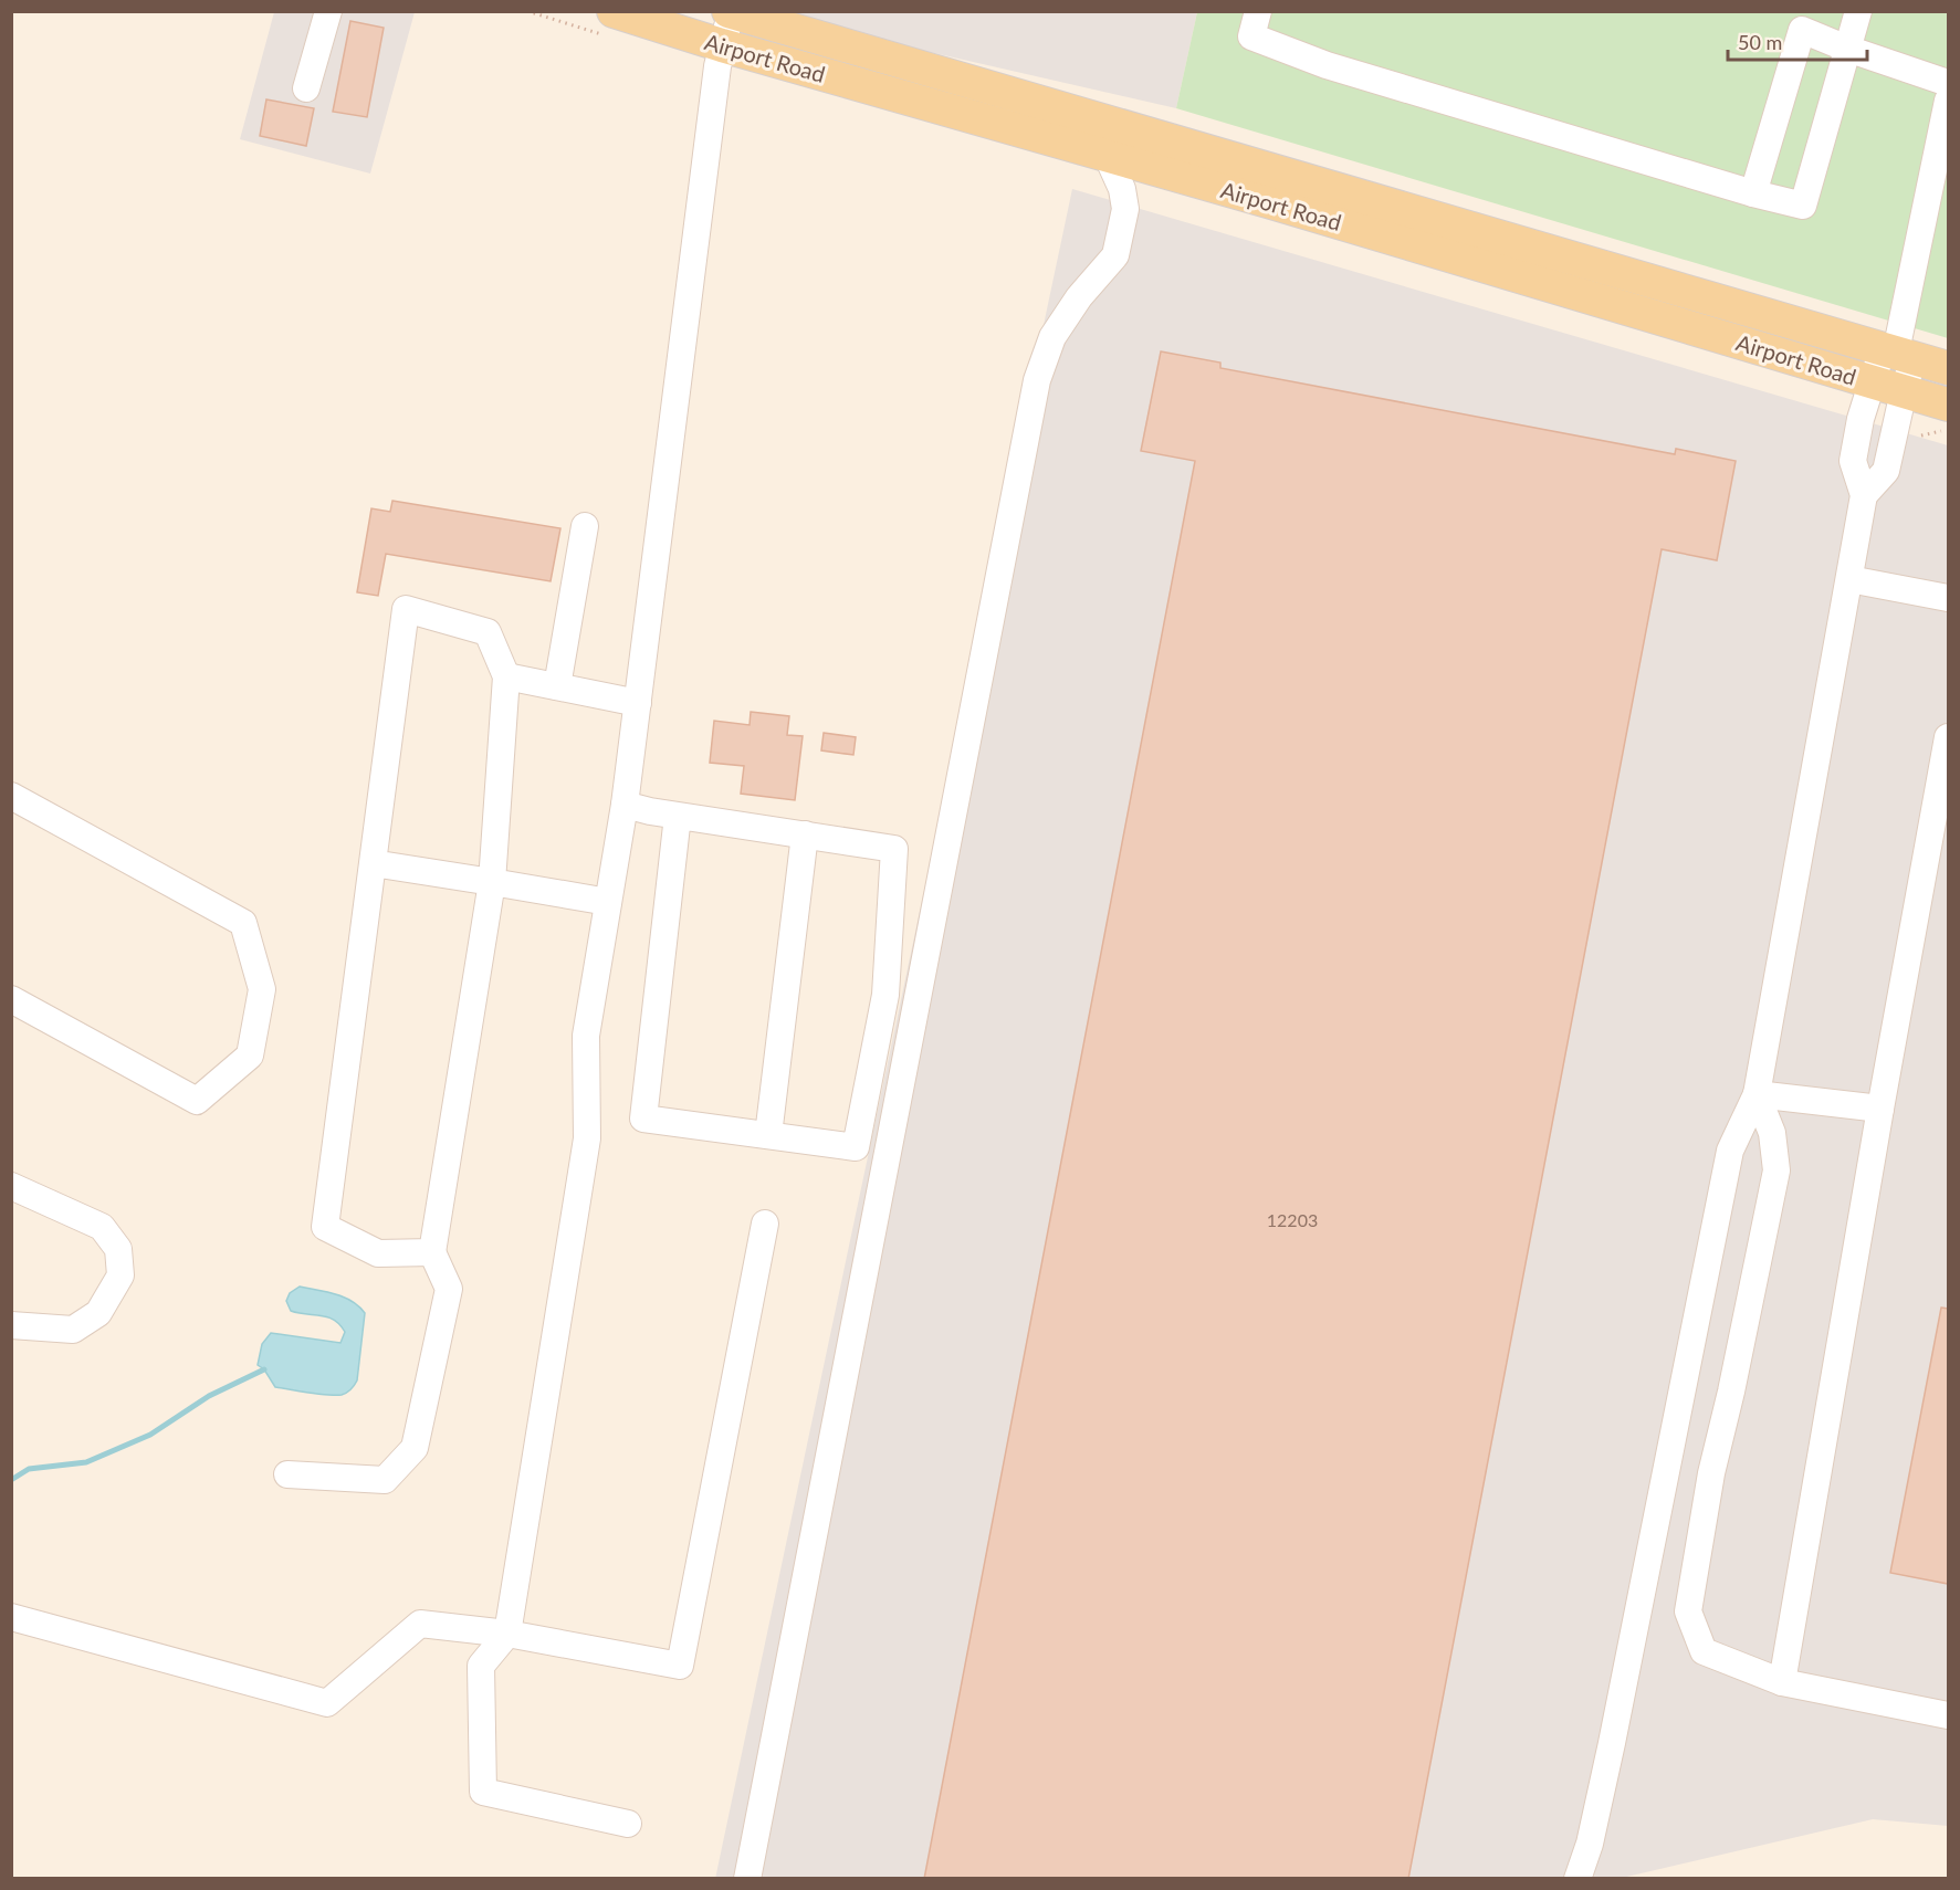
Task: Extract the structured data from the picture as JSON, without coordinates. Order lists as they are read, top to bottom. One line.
{"streets":{"main road":["Airport Road"]},"house_numbers":["12203"],"scale_bar":"50 m"}
